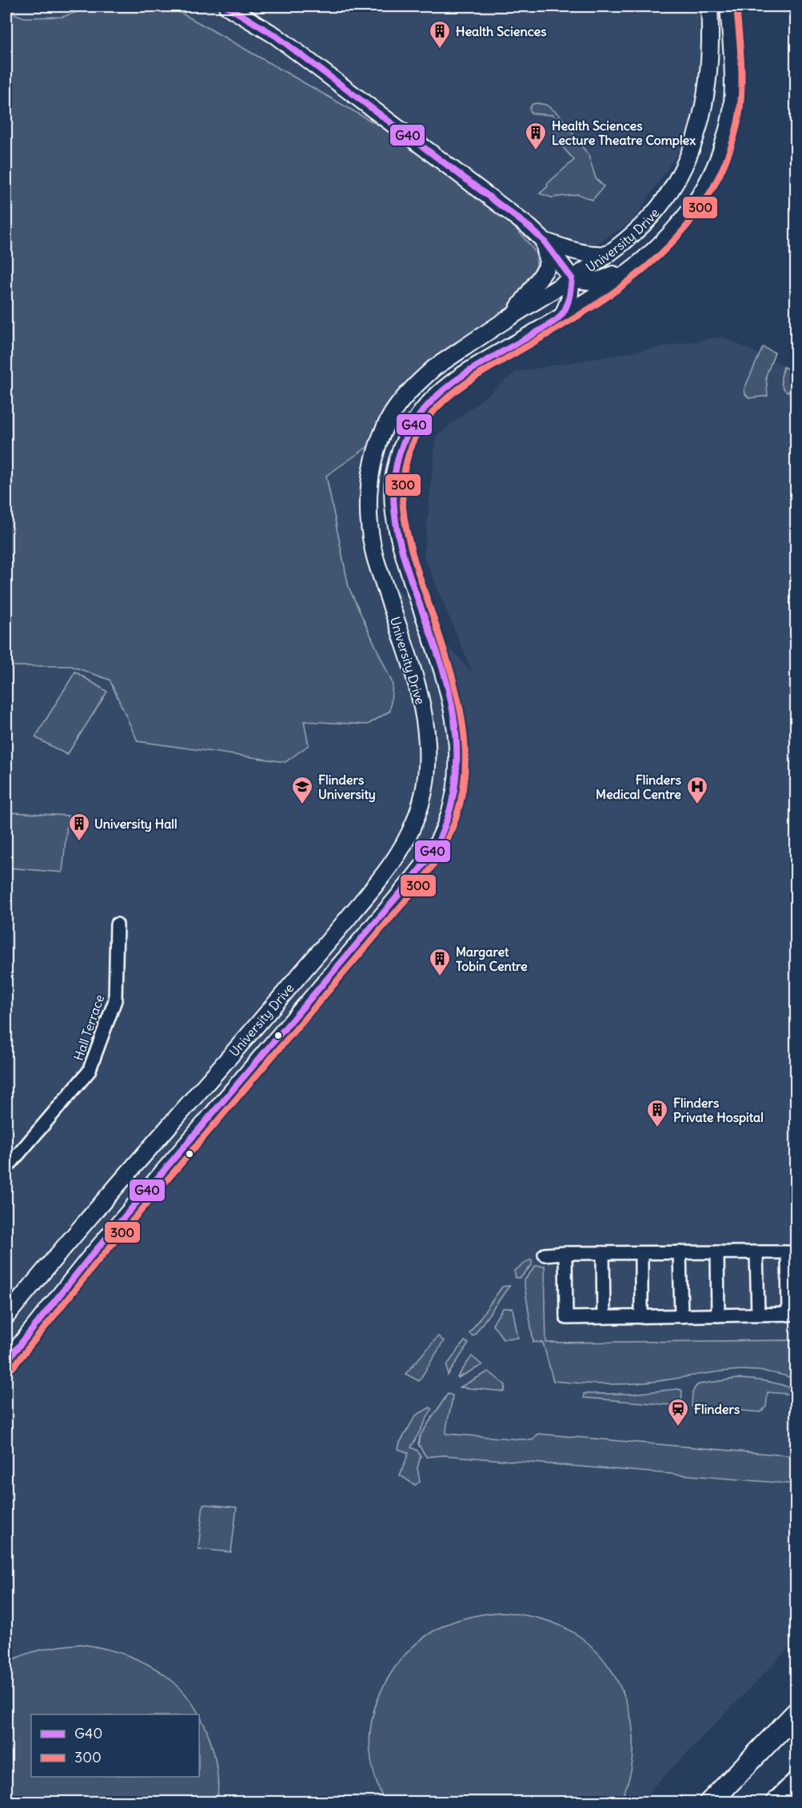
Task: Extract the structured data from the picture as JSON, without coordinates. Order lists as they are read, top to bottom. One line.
{"streets":{"street":["University Drive","Hall Terrace"]},"places":{"building":["Health Sciences","Health Sciences Lecture Theatre Complex","University Hall","Margaret Tobin Centre","Flinders Private Hospital"],"school or university":["Flinders University"],"hospital":["Flinders Medical Centre"],"station":["Flinders"]},"lines":["transit line G40","transit line 300"],"legend":["G40","300"]}
